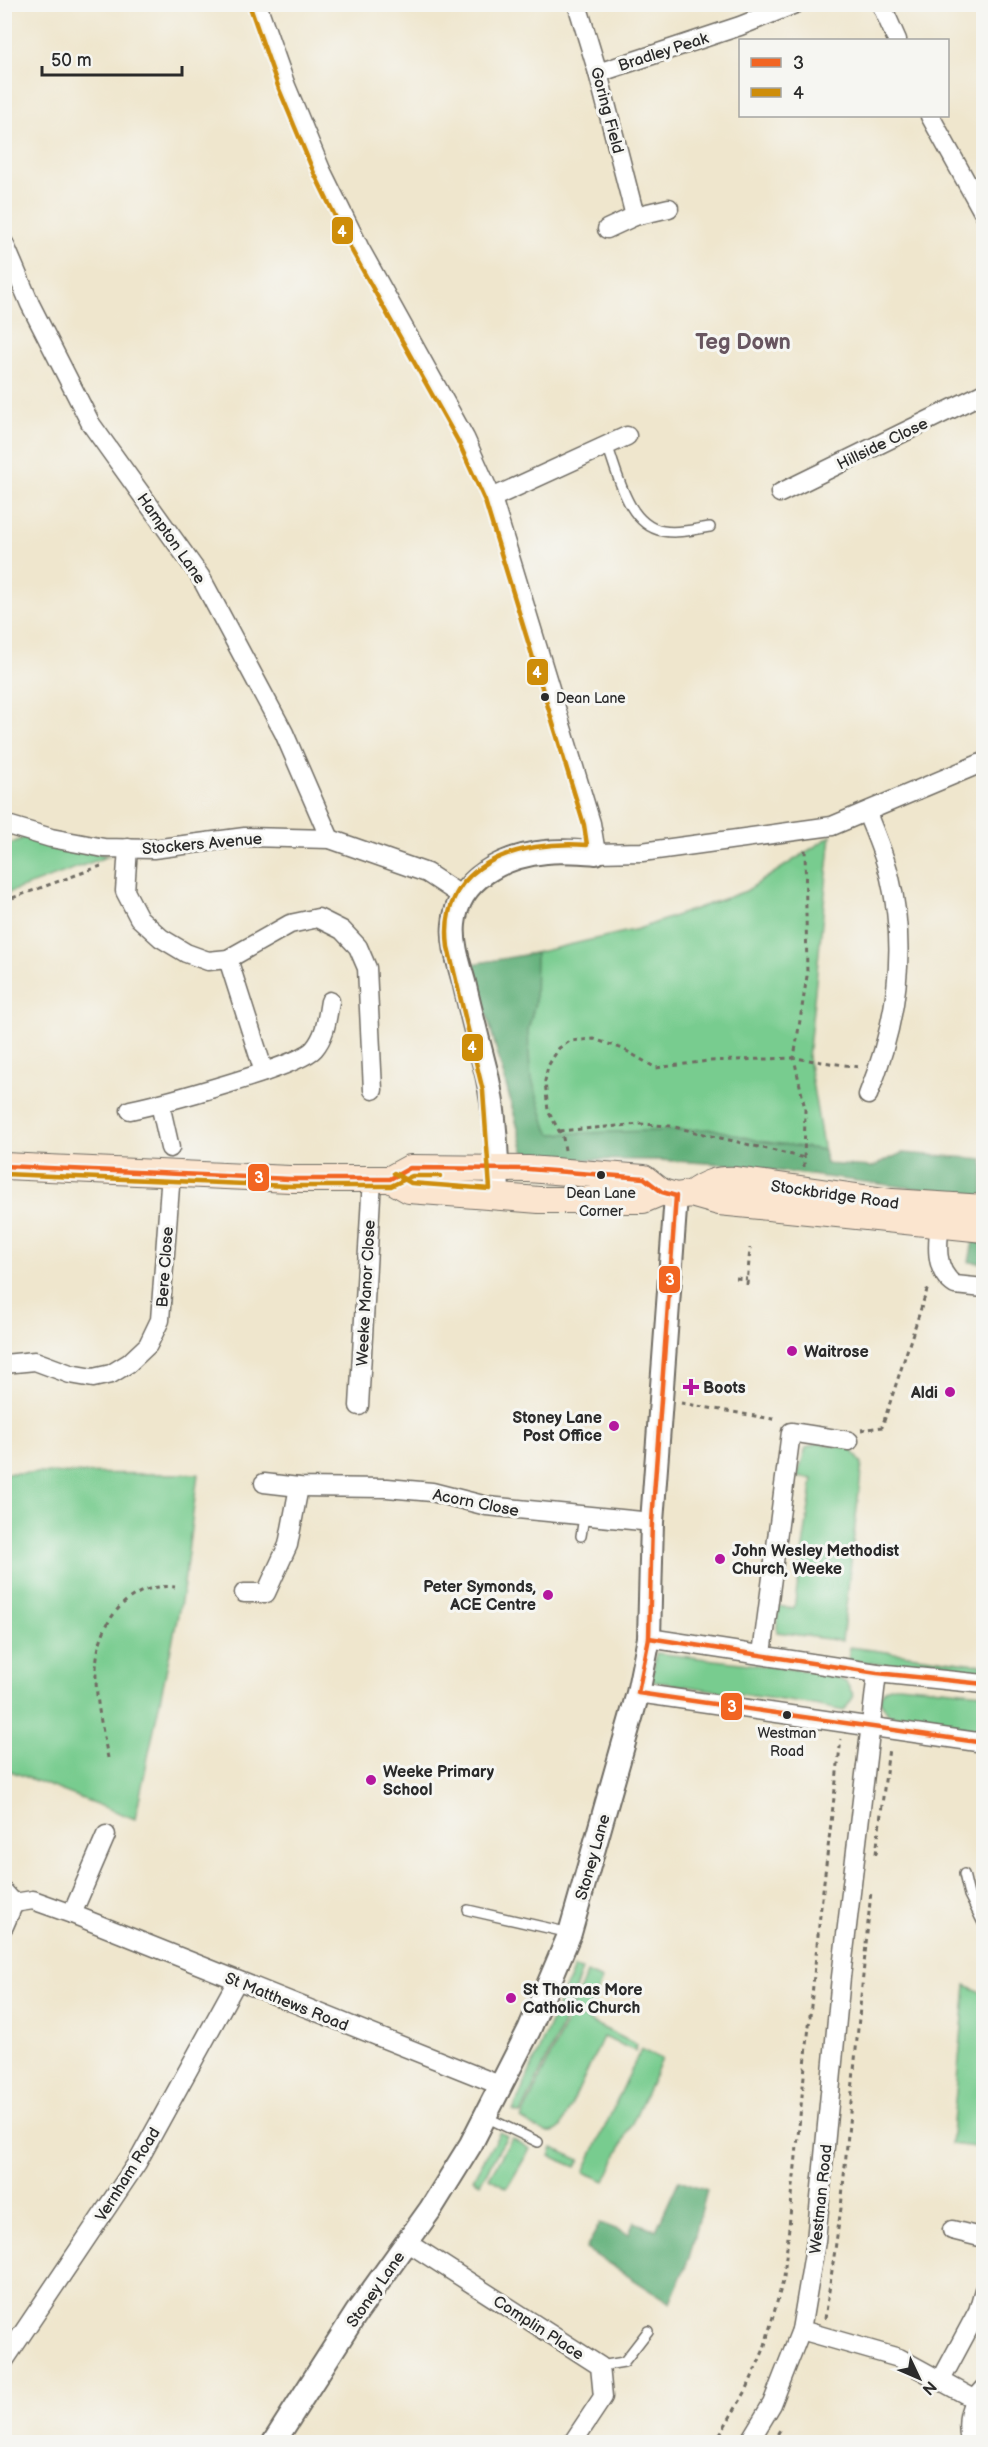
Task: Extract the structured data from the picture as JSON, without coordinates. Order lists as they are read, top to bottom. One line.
{"streets":{"main road":["Stockbridge Road"],"street":["Bradley Peak","Goring Field","Hillside Close","Hampton Lane","Stockers Avenue","Bere Close","Weeke Manor Close","Acorn Close","Stoney Lane","St Matthews Road","Vernham Road","Westman Road","Complin Place"]},"crossings":[["Bradley Peak","Goring Field"],["Hampton Lane","Stockers Avenue"],["Stockbridge Road","Bere Close"],["Stockbridge Road","Weeke Manor Close"],["Stockbridge Road","Stoney Lane"],["Acorn Close","Stoney Lane"],["Stoney Lane","St Matthews Road"],["Stoney Lane","Complin Place"],["St Matthews Road","Vernham Road"]],"districts":["Teg Down"],"places":{"other":["Dean Lane","Dean Lane Corner","Waitrose","Aldi","Stoney Lane Post Office","John Wesley Methodist Church, Weeke","Peter Symonds, ACE Centre","Westman Road","Weeke Primary School","St Thomas More Catholic Church"],"health":["Boots"]},"lines":["transit line 4","transit line 3"],"legend":["3","4"],"scale_bar":"50 m","north":"bottom right"}
